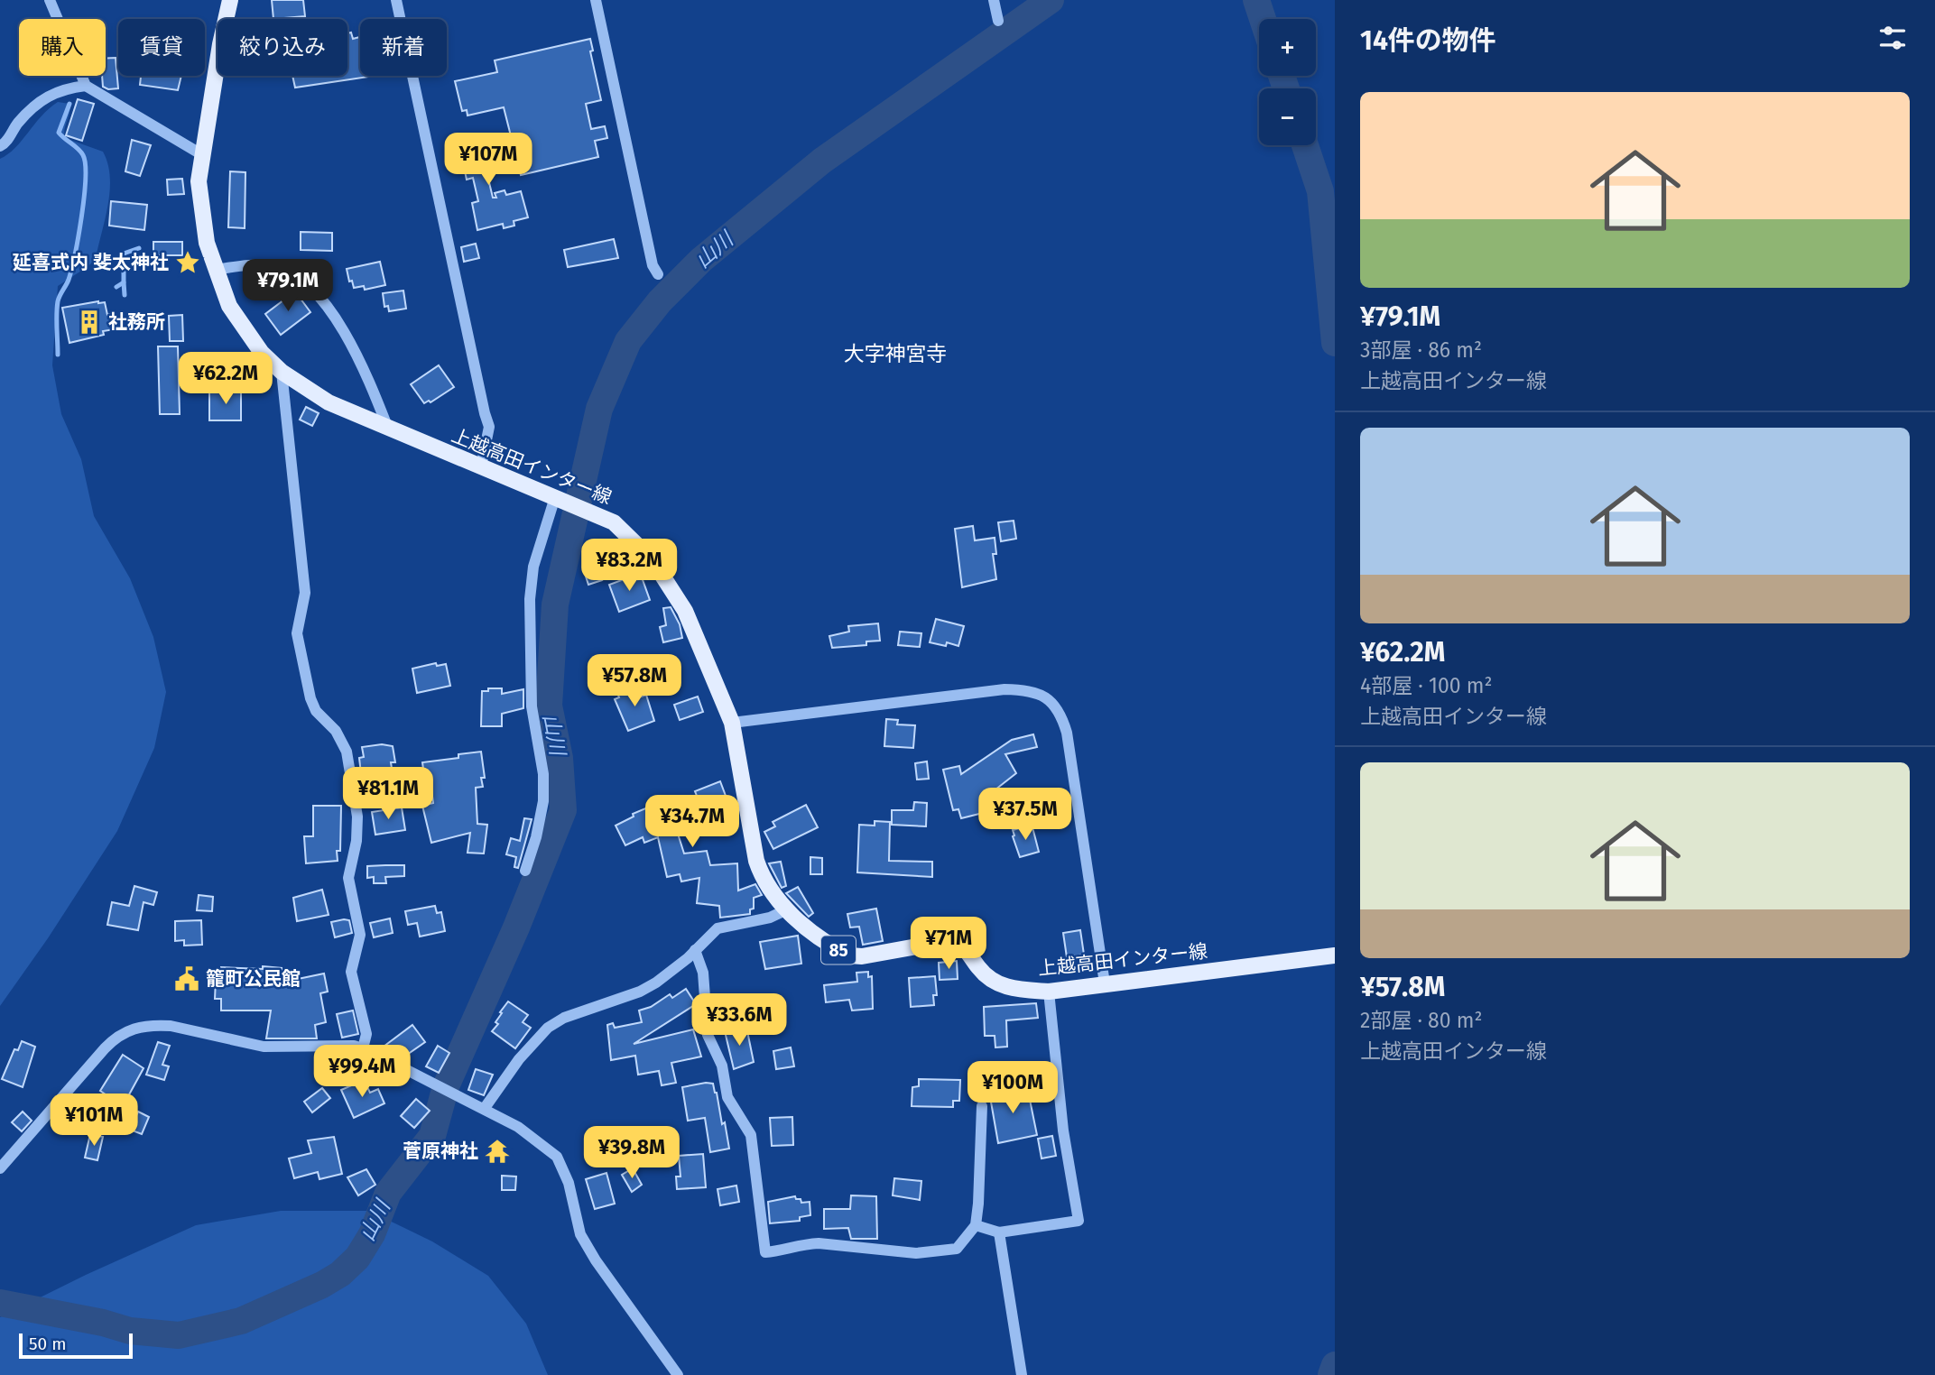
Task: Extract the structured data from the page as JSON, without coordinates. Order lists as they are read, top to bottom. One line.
{"streets":{"main road":["上越高田インター線","85"]},"districts":["大字神宮寺"],"water":["山川"],"places":{"place":["延喜式内 斐太神社"],"building":["社務所"],"public building":["籠町公民館"],"temple":["菅原神社"]},"scale_bar":"50 m","page":{"heading":"14件の物件","map_buttons":["+","−"],"chip":["購入","賃貸","絞り込み","新着"],"list":[{"name":"¥79.1M","note":"3部屋 · 86 m² · 上越高田インター線"},{"name":"¥62.2M","note":"4部屋 · 100 m² · 上越高田インター線"},{"name":"¥57.8M","note":"2部屋 · 80 m² · 上越高田インター線"}],"price":["¥107M","¥79.1M","¥62.2M","¥83.2M","¥57.8M","¥81.1M","¥37.5M","¥34.7M","¥71M","¥33.6M","¥99.4M","¥100M","¥101M","¥39.8M"],"scale":"50 m"}}
